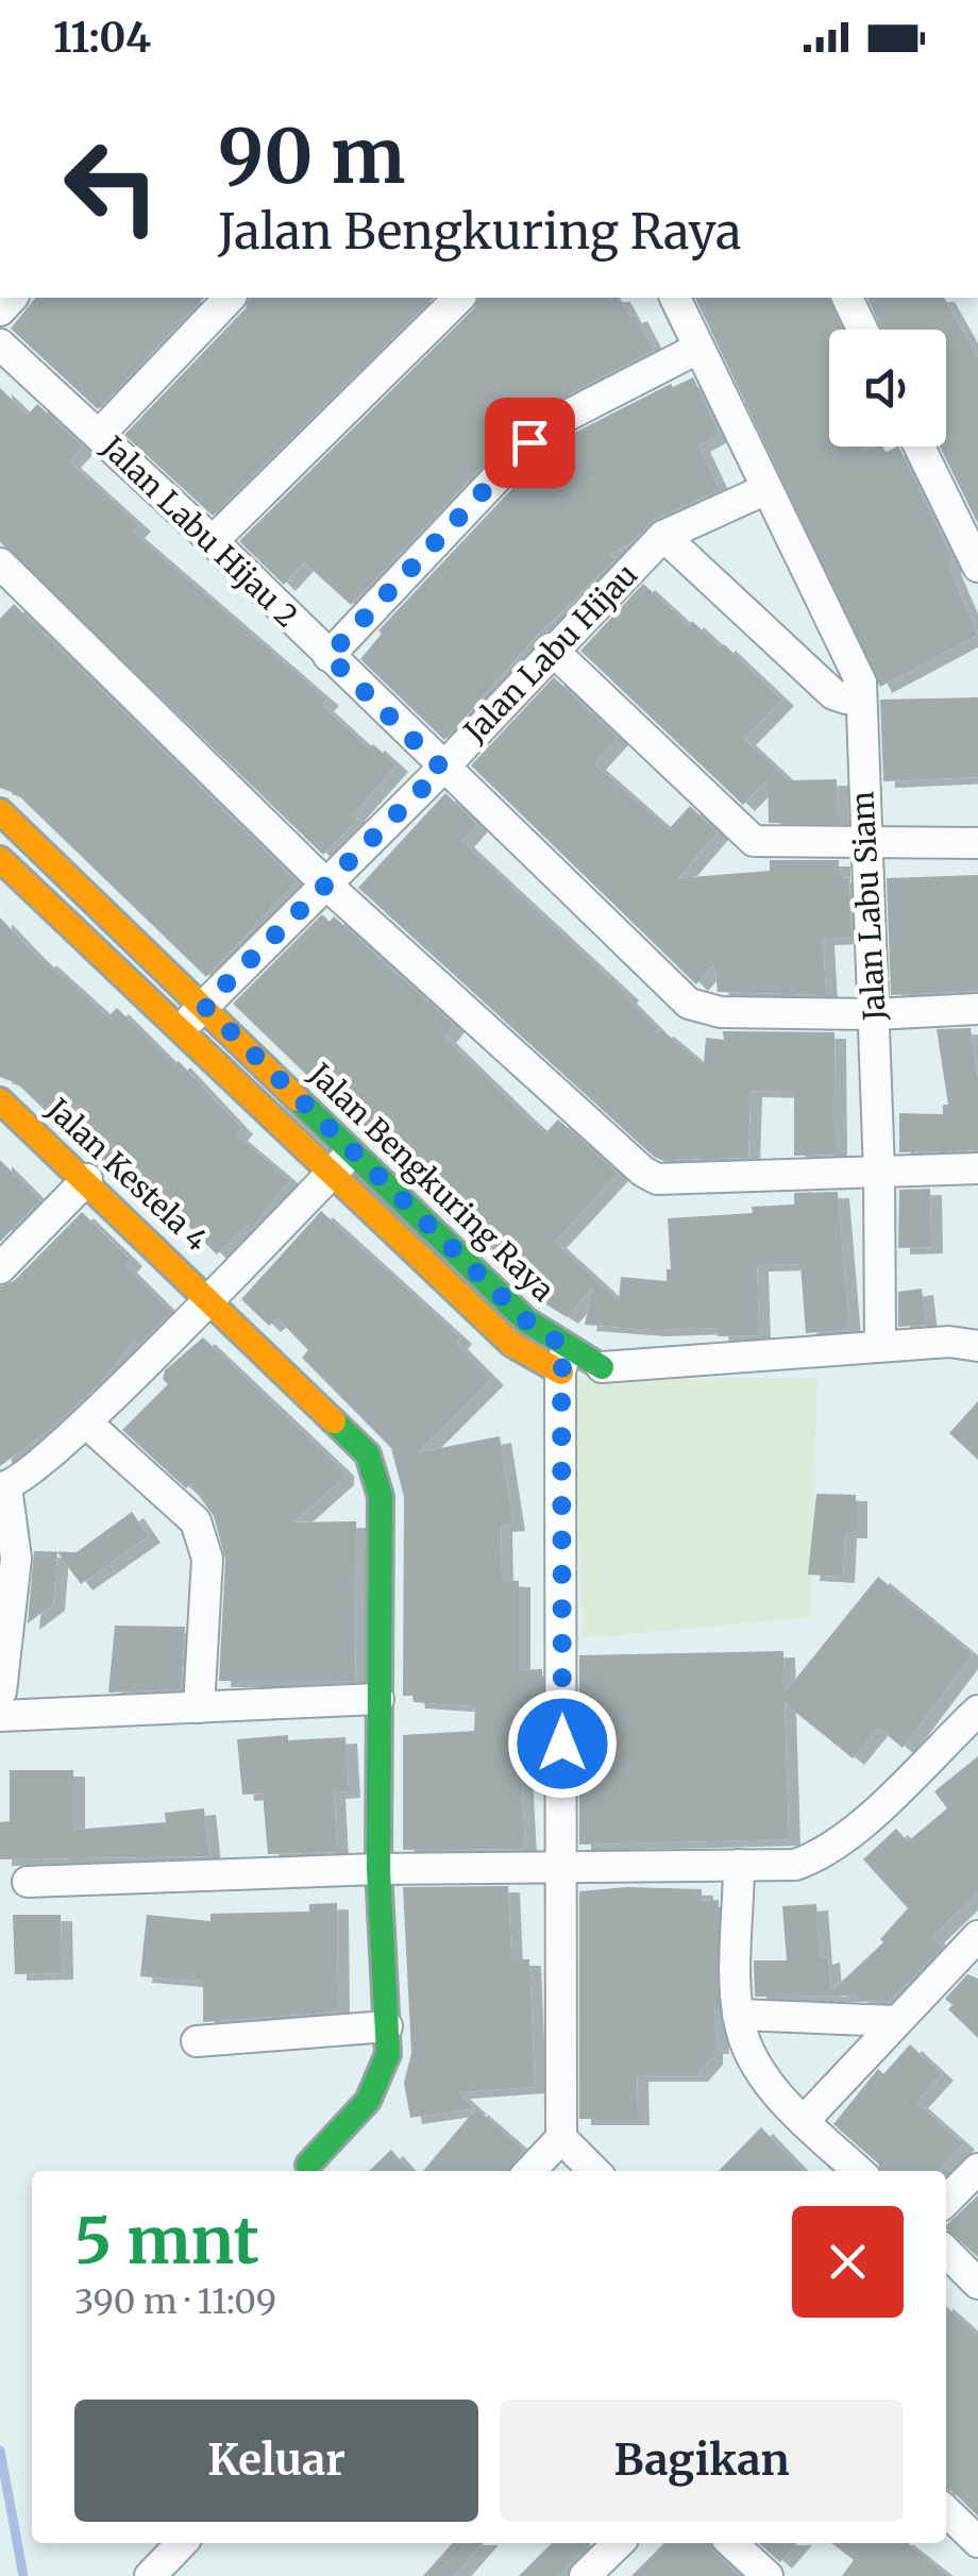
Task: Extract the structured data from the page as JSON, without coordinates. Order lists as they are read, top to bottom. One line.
{"streets":{"street":["Jalan Labu Hijau 2","Jalan Labu Hijau","Jalan Labu Siam","Jalan Kestela 4","Jalan Bengkuring Raya"]},"crossings":[["Jalan Labu Hijau 2","Jalan Labu Hijau"],["Jalan Labu Hijau 2","Jalan Labu Siam"],["Jalan Labu Hijau","Jalan Labu Siam"],["Jalan Labu Hijau","Jalan Bengkuring Raya"]],"page":{"status":"11:04","turn":["90 m","Jalan Bengkuring Raya"],"heading":["5 mnt","390 m · 11:09"],"buttons":["Keluar","Bagikan"]}}
